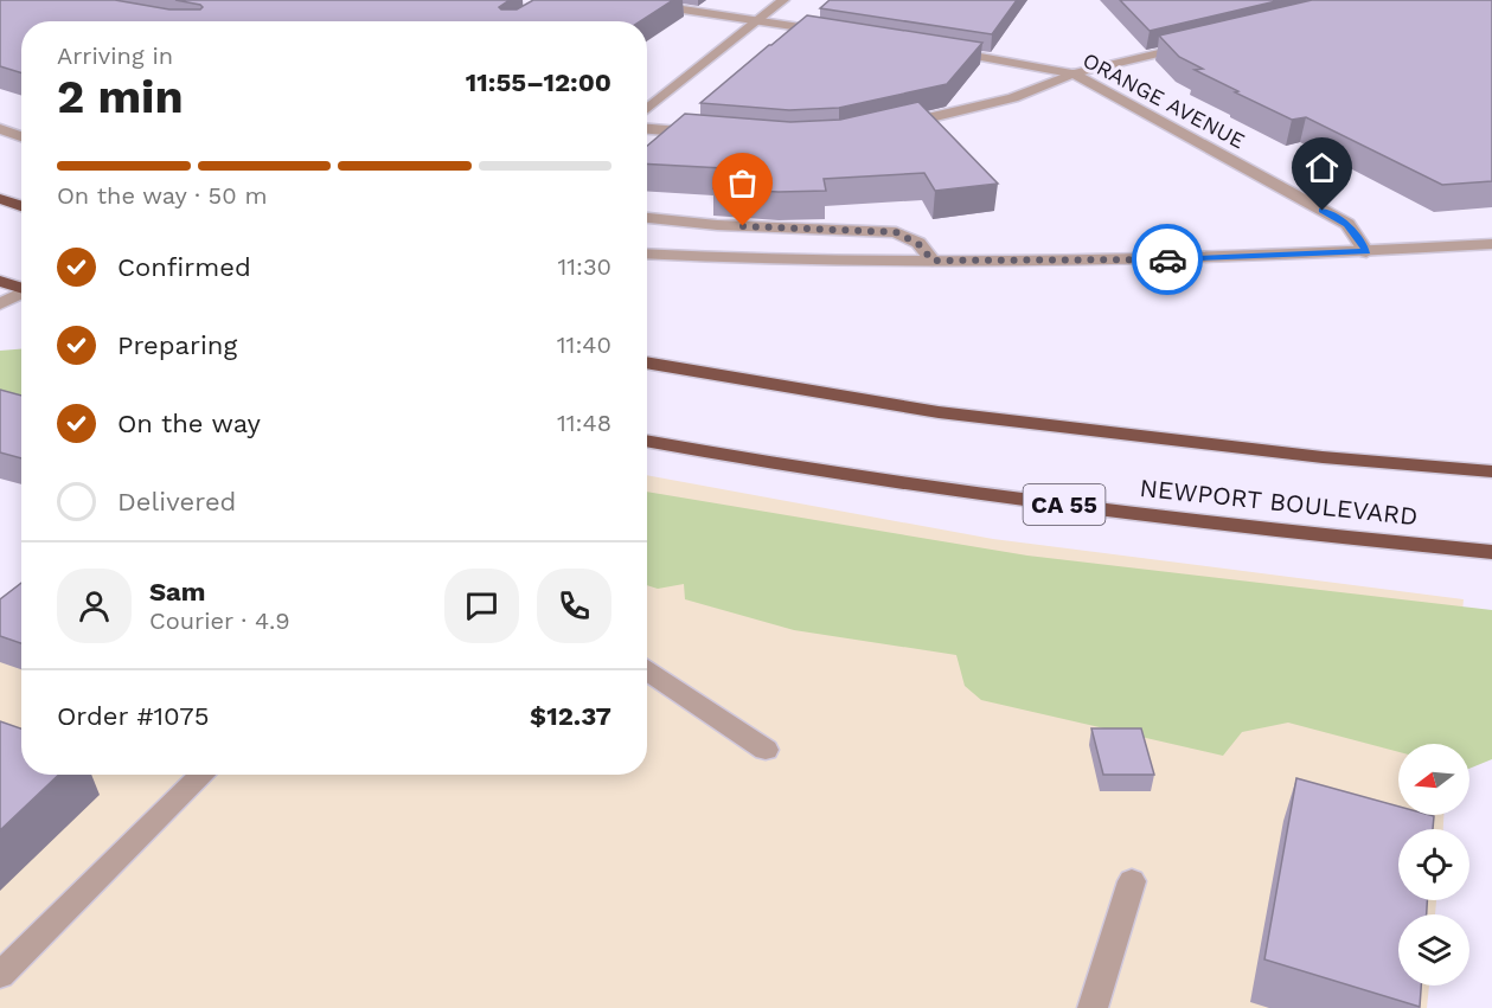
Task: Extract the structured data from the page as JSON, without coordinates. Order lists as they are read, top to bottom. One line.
{"streets":{"highway":["NEWPORT BOULEVARD","CA 55"],"street":["ORANGE AVENUE"]},"north":"left","page":{"heading":["2 min","Arriving in","11:55–12:00"],"panel":["Sam","Courier · 4.9","Order #1075","$12.37"],"bar":"On the way · 50 m","list":[["Confirmed","11:30"],["Preparing","11:40"],["On the way","11:48"],"Delivered"]}}
